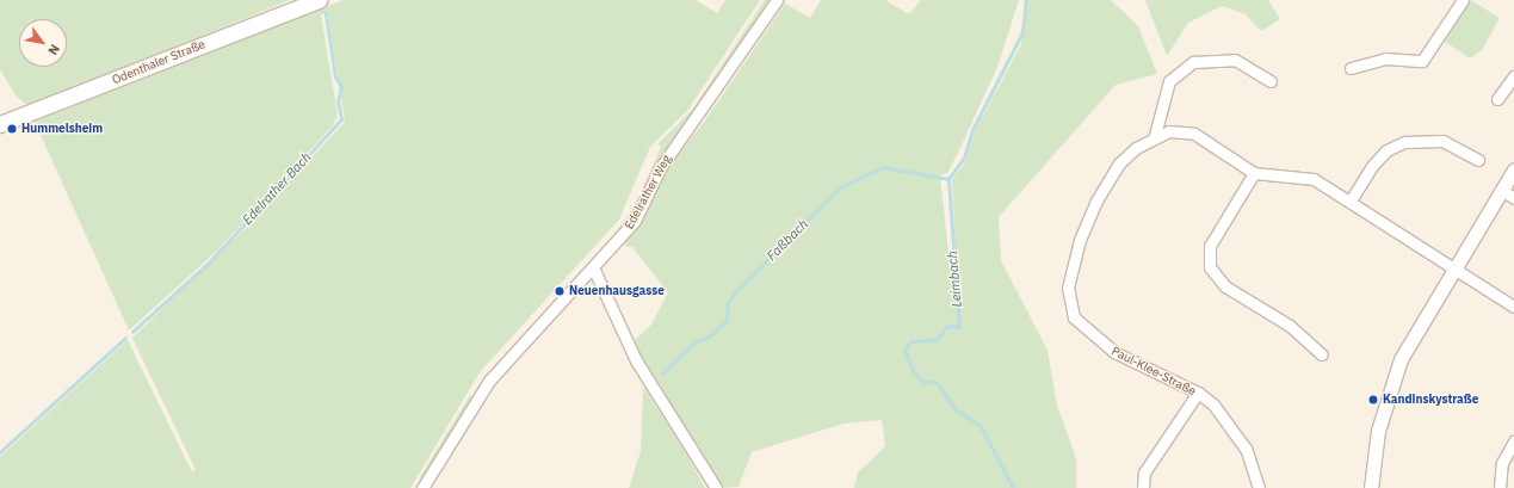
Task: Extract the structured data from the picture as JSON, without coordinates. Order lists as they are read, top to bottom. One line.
{"streets":{"main road":["Odenthaler Straße"],"street":["Edelrather Weg","Paul-Klee-Straße"]},"water":["Edelrather Bach","Faßbach","Leimbach"],"places":["Hummelsheim","Neuenhausgasse","Kandinskystraße"],"north":"bottom right"}
